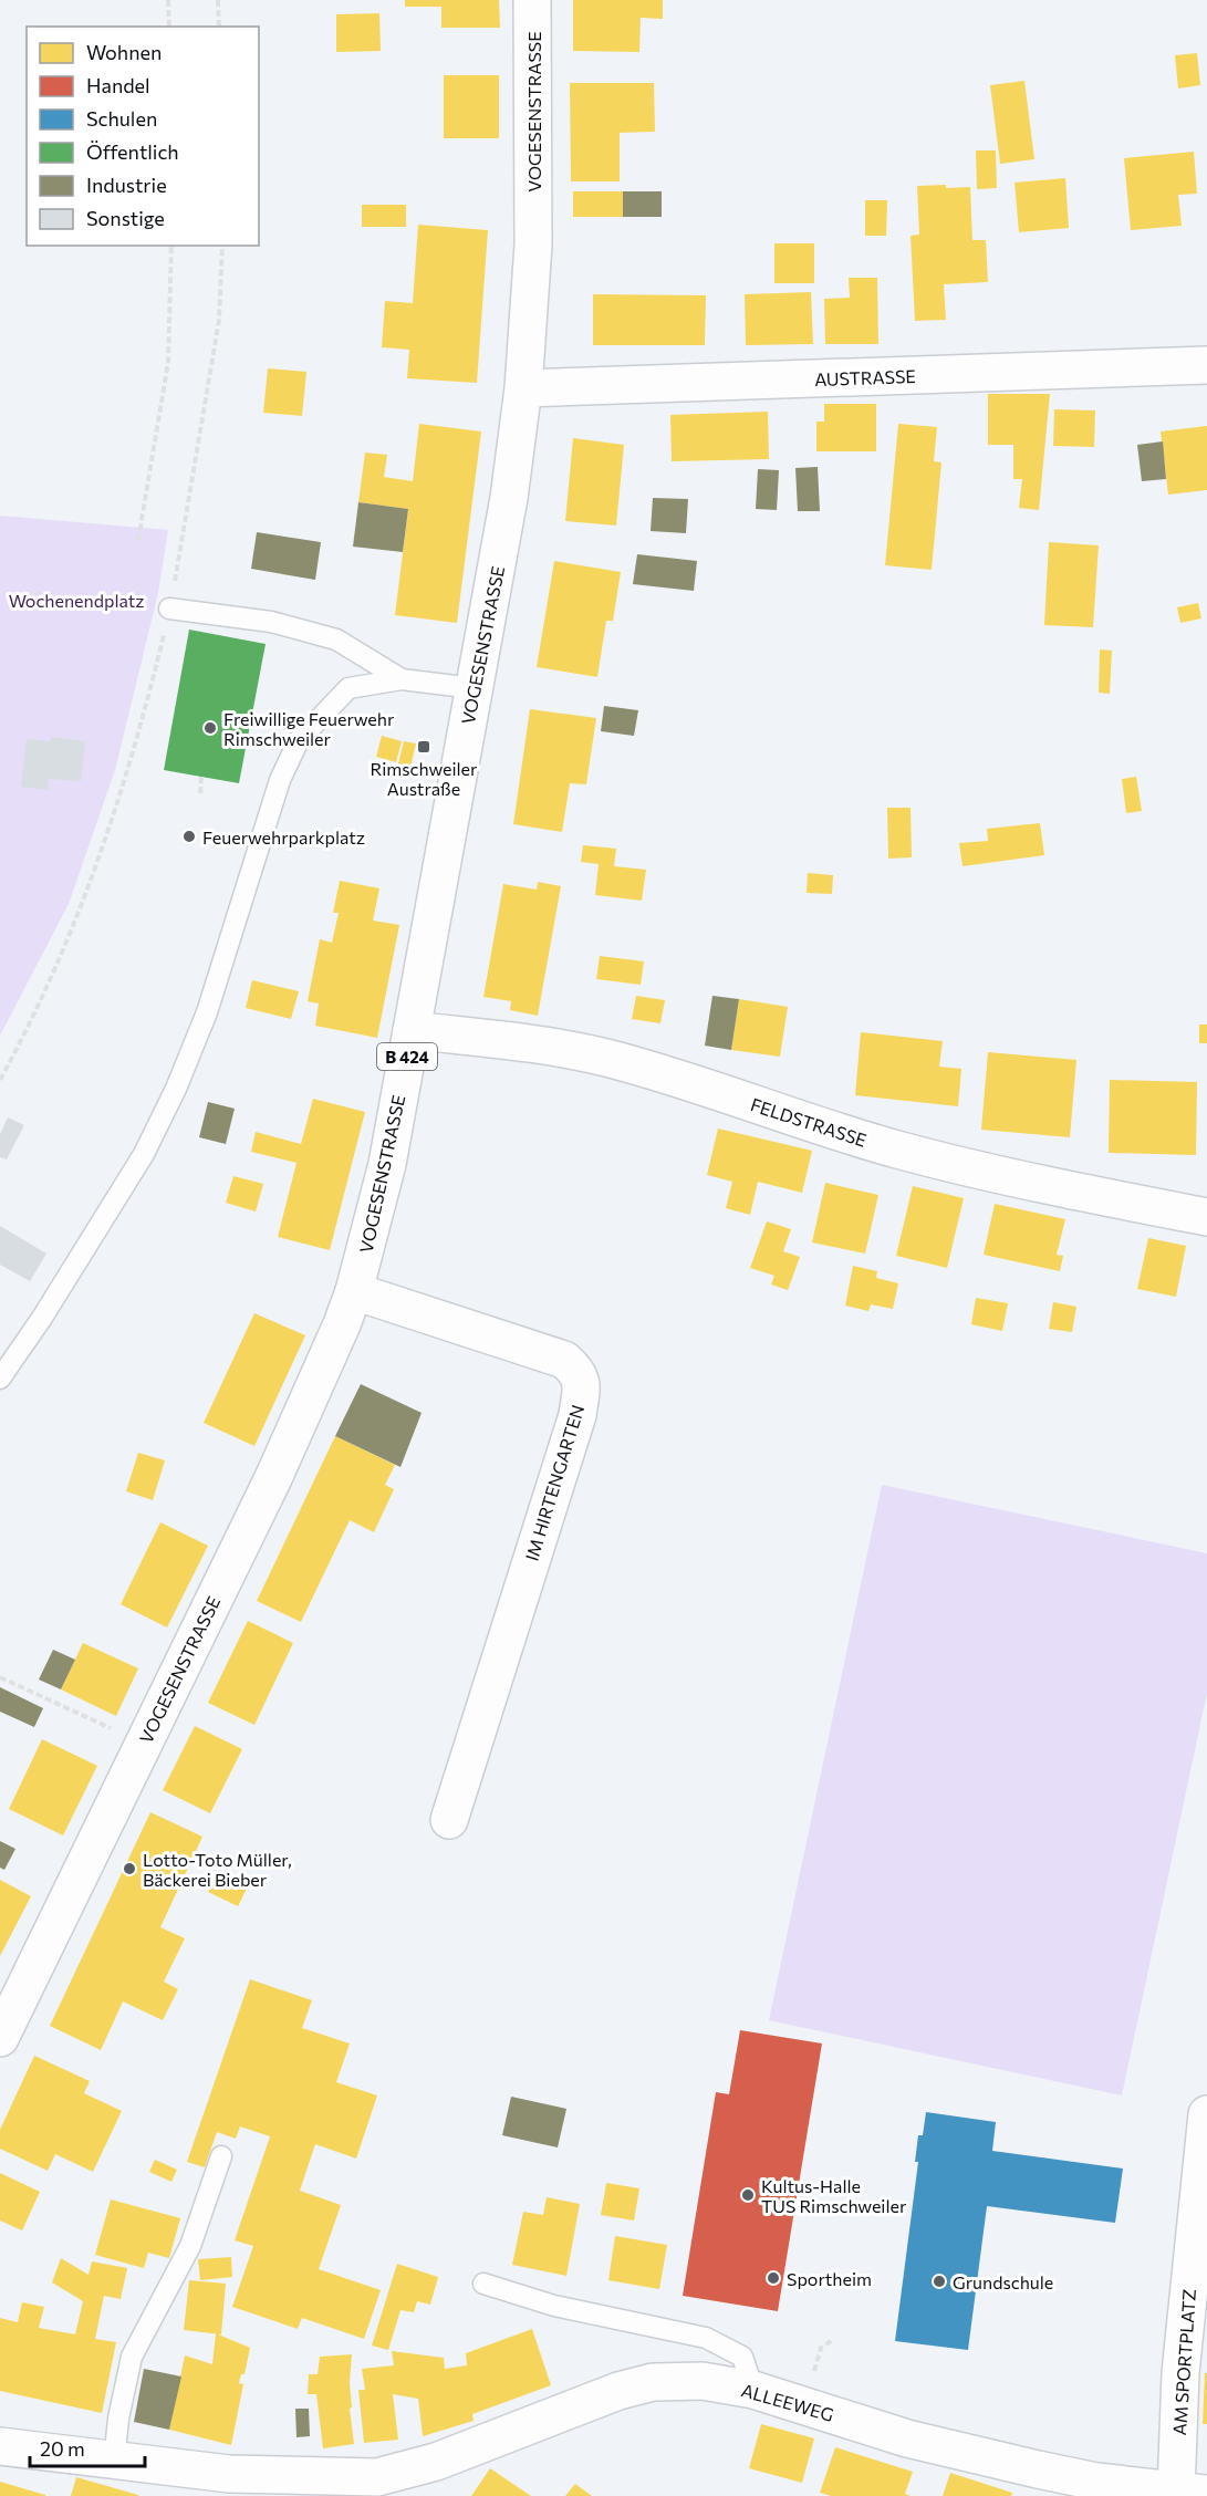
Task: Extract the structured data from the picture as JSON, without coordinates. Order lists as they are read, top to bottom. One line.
{"streets":{"street":["VOGESENSTRASSE","AUSTRASSE","B 424","FELDSTRASSE","IM HIRTENGARTEN","AM SPORTPLATZ","ALLEEWEG"]},"crossings":[["VOGESENSTRASSE","AUSTRASSE"],["VOGESENSTRASSE","FELDSTRASSE"],["VOGESENSTRASSE","IM HIRTENGARTEN"],["AM SPORTPLATZ","ALLEEWEG"]],"parks":["Wochenendplatz"],"places":{"other":["Freiwillige Feuerwehr Rimschweiler","Feuerwehrparkplatz","Lotto-Toto Müller, Bäckerei Bieber","Kultus-Halle TUS Rimschweiler","Sportheim","Grundschule"],"transit":["Rimschweiler Austraße"]},"legend":["Wohnen","Handel","Schulen","Öffentlich","Industrie","Sonstige"],"scale_bar":"20 m"}
